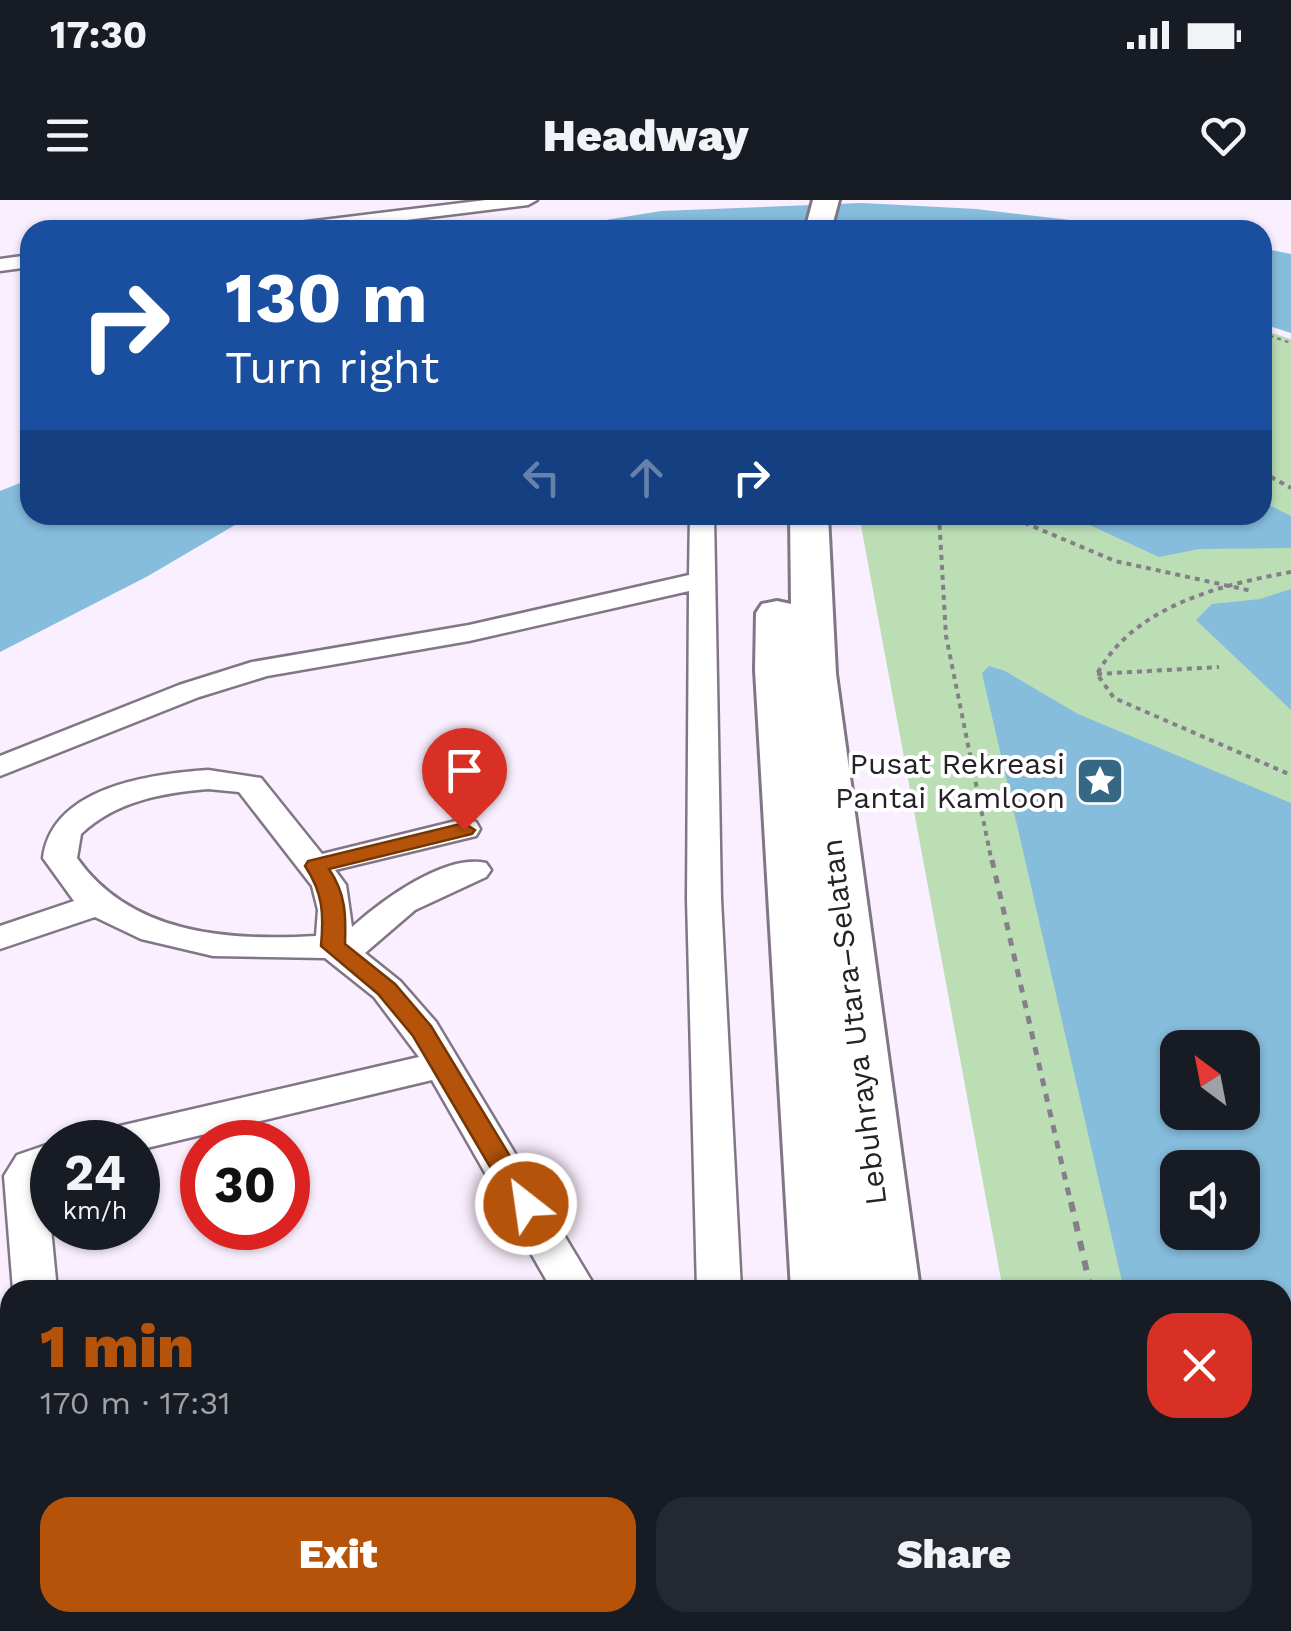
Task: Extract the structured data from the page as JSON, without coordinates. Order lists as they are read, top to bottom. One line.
{"streets":{"highway":["Lebuhraya Utara–Selatan"]},"places":{"place":["Pusat Rekreasi Pantai Kamloon"]},"north":"top left","page":{"status":"17:30","header":"Headway","turn":["130 m","Turn right"],"speed":"24 km/h","limit":"30","heading":["1 min","170 m · 17:31"],"buttons":["Exit","Share"]}}
